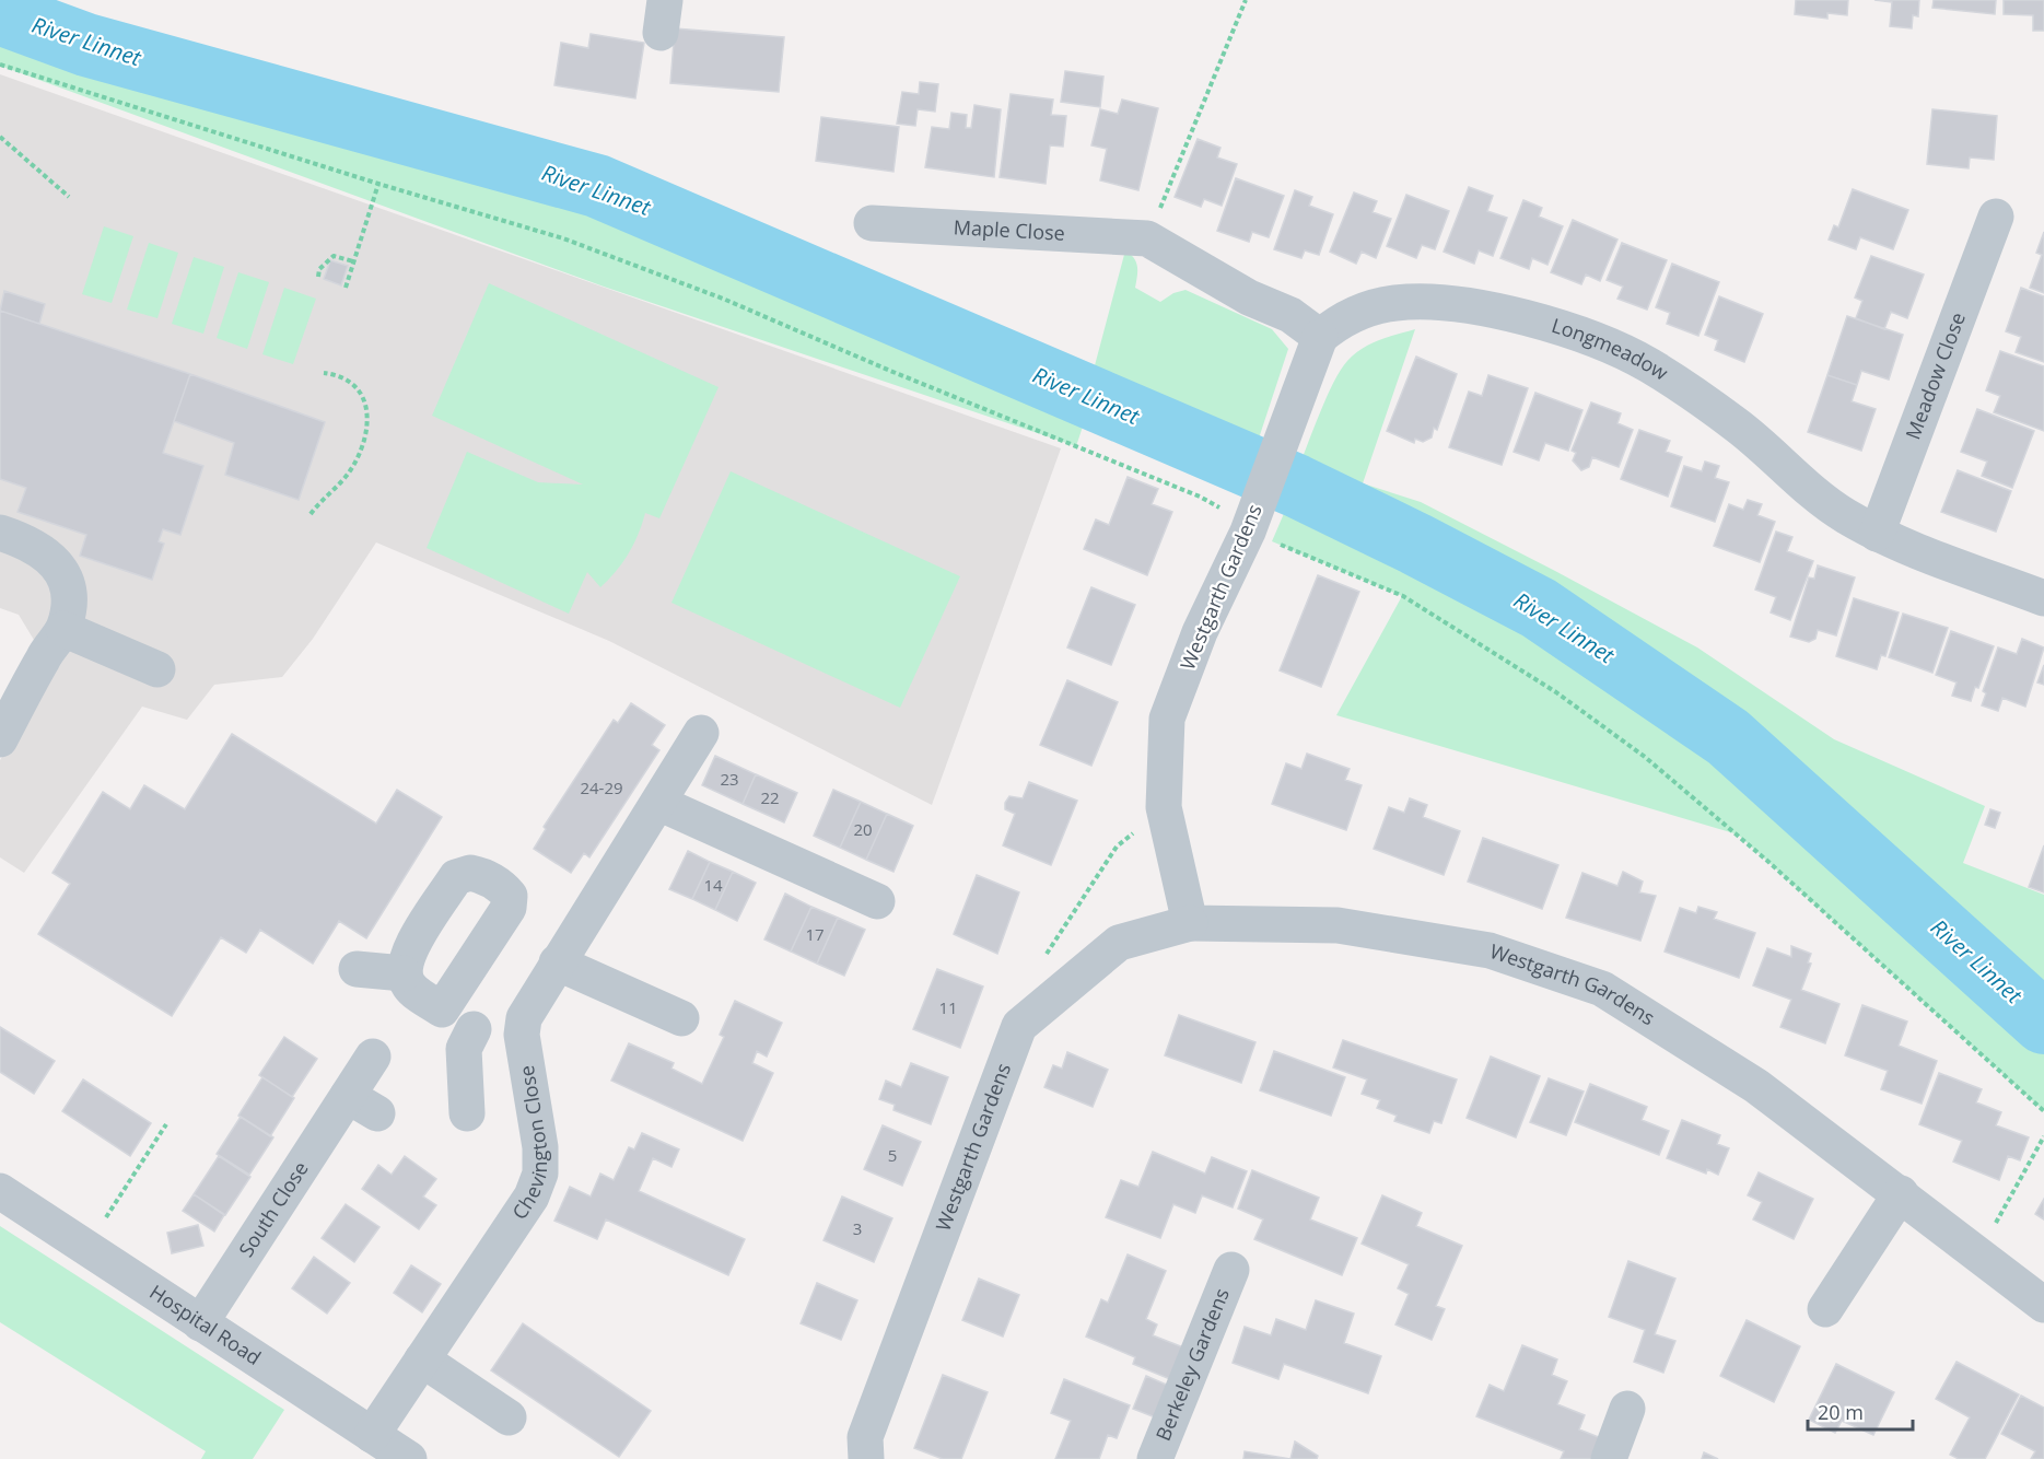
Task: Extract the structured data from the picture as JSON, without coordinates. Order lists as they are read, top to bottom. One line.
{"streets":{"street":["Maple Close","Longmeadow","Meadow Close","Westgarth Gardens","Chevington Close","South Close","Hospital Road","Berkeley Gardens"]},"crossings":[["Longmeadow","Meadow Close"],["Longmeadow","Westgarth Gardens"],["Chevington Close","Hospital Road"],["South Close","Hospital Road"]],"water":["River Linnet"],"house_numbers":["23","24-29","22","20","14","17","11","5","3"],"scale_bar":"20 m"}
